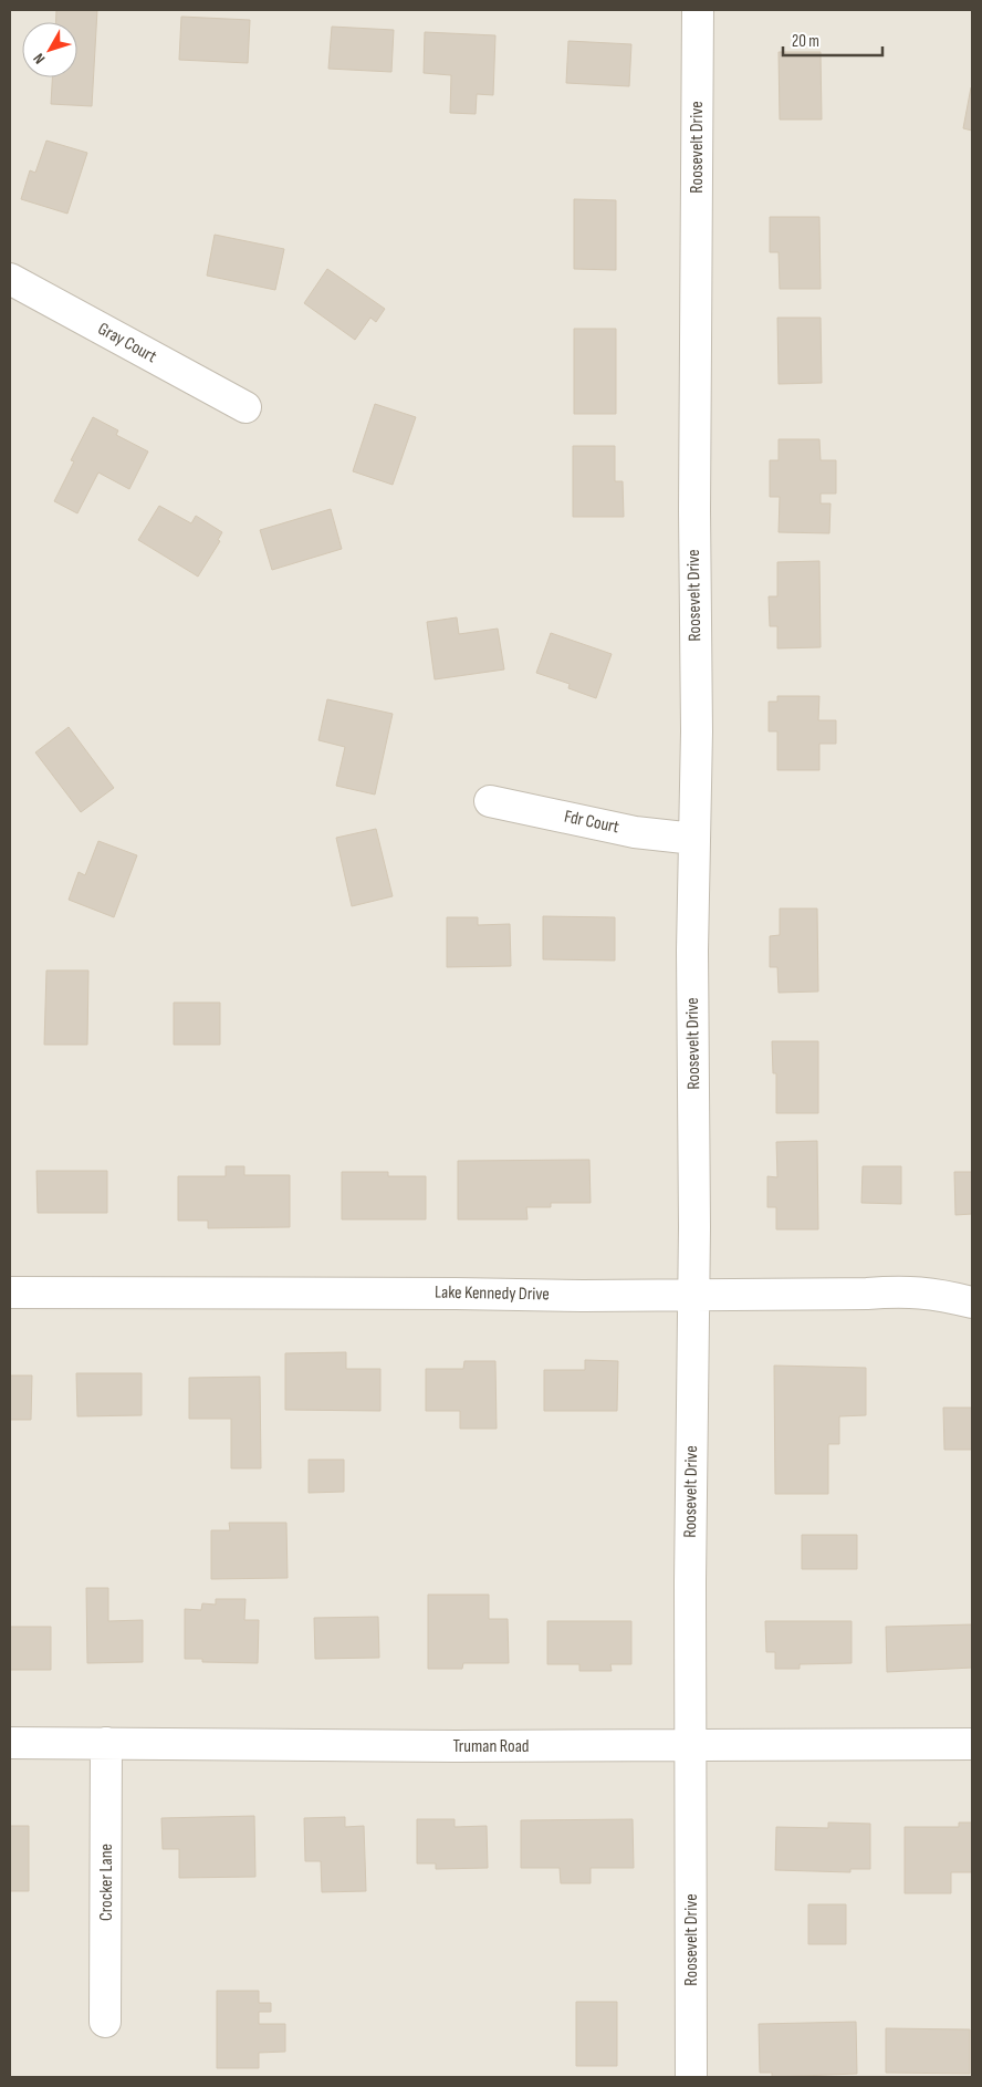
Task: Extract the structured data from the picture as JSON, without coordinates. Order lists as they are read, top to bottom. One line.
{"streets":{"street":["Roosevelt Drive","Gray Court","Fdr Court","Lake Kennedy Drive","Truman Road","Crocker Lane"]},"crossings":[["Roosevelt Drive","Fdr Court"],["Roosevelt Drive","Lake Kennedy Drive"],["Roosevelt Drive","Truman Road"],["Truman Road","Crocker Lane"]],"scale_bar":"20 m","north":"bottom left"}
